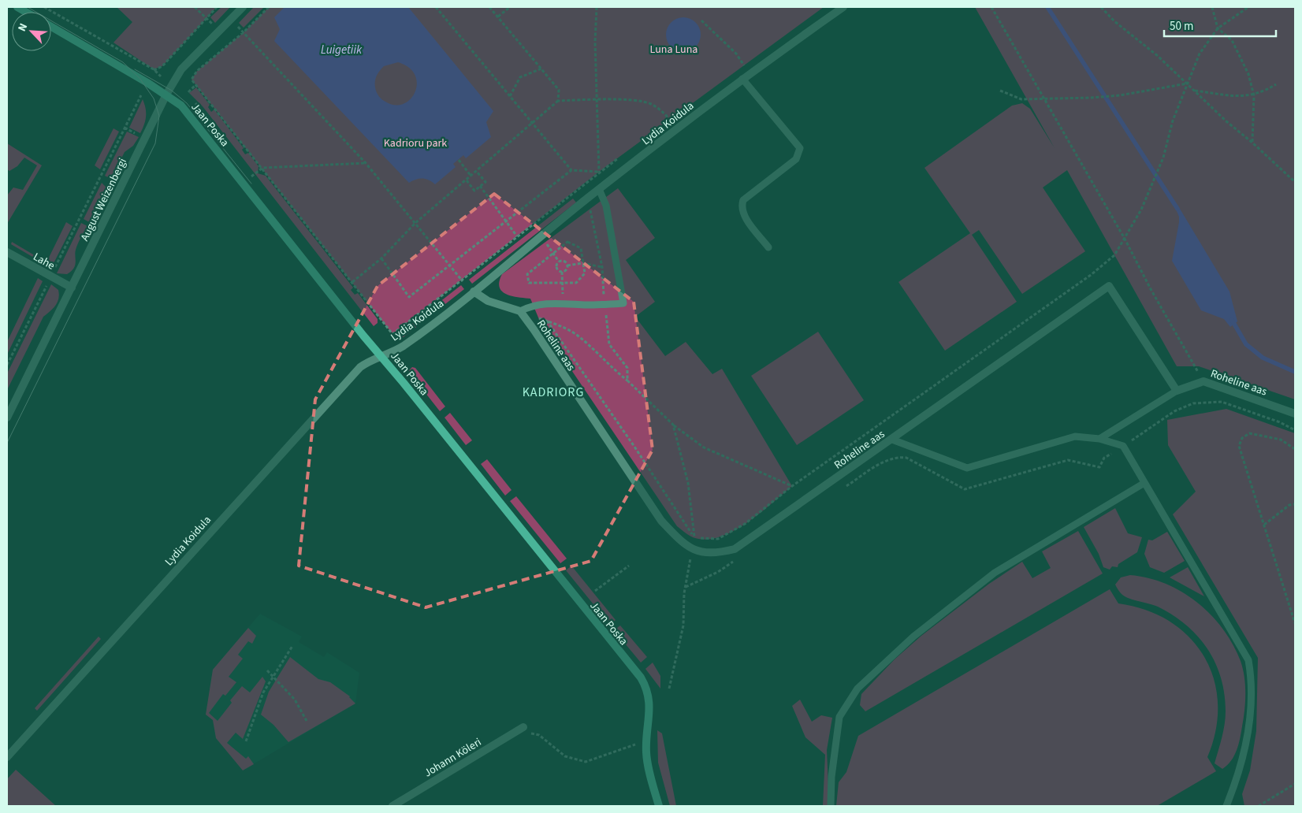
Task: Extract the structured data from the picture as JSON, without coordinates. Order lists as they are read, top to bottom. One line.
{"streets":{"street":["Lydia Koidula","Jaan Poska","August Weizenbergi","Lahe","Roheline aas","Johann Köleri"]},"crossings":[["Lydia Koidula","Jaan Poska"],["Jaan Poska","August Weizenbergi"],["August Weizenbergi","Lahe"]],"districts":["KADRIORG"],"water":["Luigetiik"],"parks":["Luna Luna","Kadrioru park"],"scale_bar":"50 m","north":"top left"}
